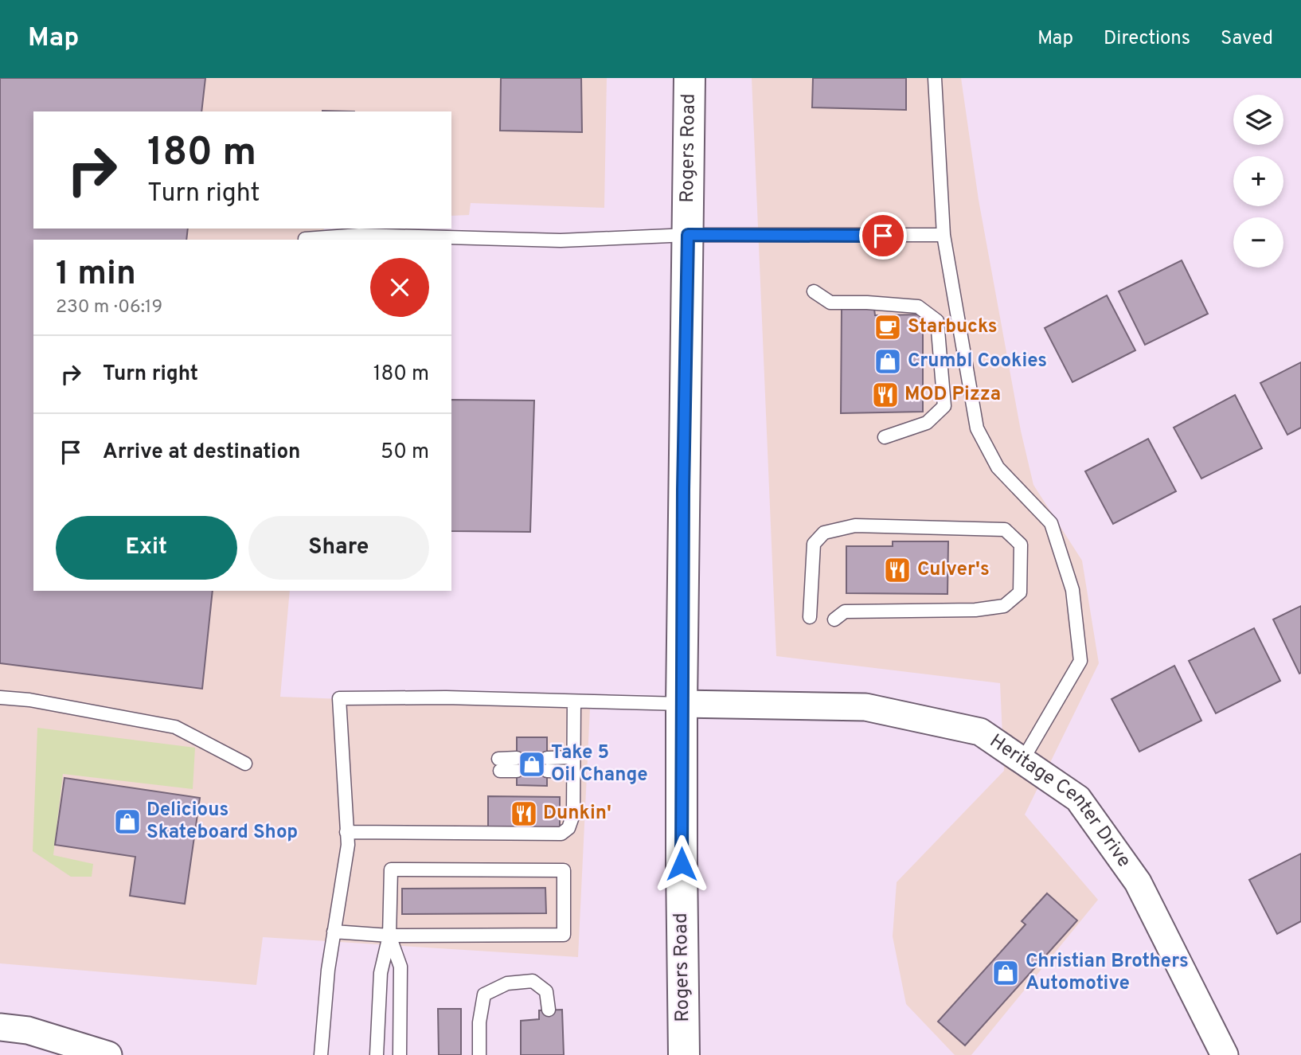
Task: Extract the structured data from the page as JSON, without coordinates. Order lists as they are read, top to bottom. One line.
{"streets":{"main road":["Rogers Road"],"street":["Heritage Center Drive"]},"crossings":[["Rogers Road","Heritage Center Drive"]],"places":{"cafe":["Starbucks"],"shop":["Crumbl Cookies","Take 5 Oil Change","Delicious Skateboard Shop","Christian Brothers Automotive"],"restaurant":["MOD Pizza","Culver's","Dunkin'"]},"page":{"header":"Map","nav":["Map","Directions","Saved"],"map_buttons":["+","−"],"turn":["180 m","Turn right"],"heading":["1 min","230 m · 06:19"],"list":[{"name":"Turn right","value":"180 m"},{"name":"Arrive at destination","value":"50 m"}],"buttons":["Exit","Share"]}}
